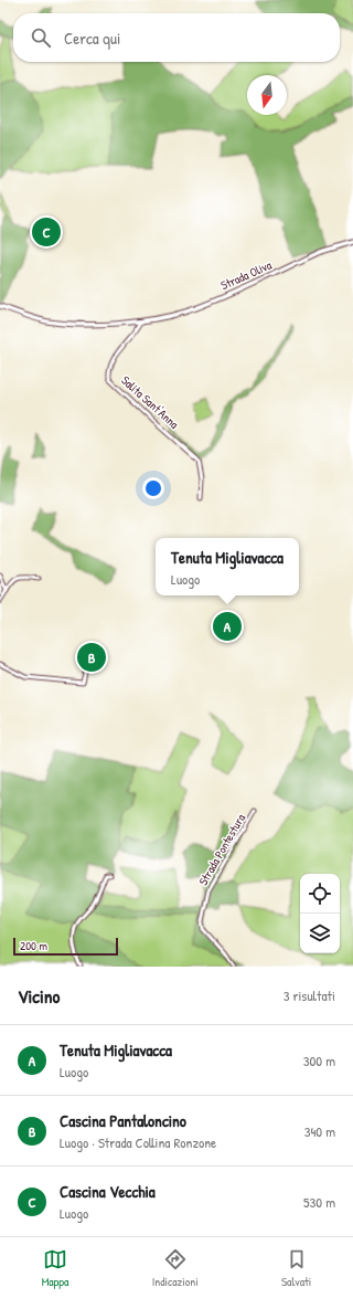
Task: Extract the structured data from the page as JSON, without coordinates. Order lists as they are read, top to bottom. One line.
{"streets":{"street":["Strada Oliva","Salita Sant'Anna","Strada Pontestura"]},"crossings":[["Strada Oliva","Salita Sant'Anna"]],"scale_bar":"200 m","north":"bottom","page":{"search":"Cerca qui","pins":["C","A","B"],"popup":["Tenuta Migliavacca","Luogo"],"scale":"200 m","heading":["Vicino","3 risultati"],"list":[{"mark":"A","name":"Tenuta Migliavacca","note":"Luogo","value":"300 m"},{"mark":"B","name":"Cascina Pantaloncino","note":"Luogo · Strada Collina Ronzone","value":"340 m"},{"mark":"C","name":"Cascina Vecchia","note":"Luogo","value":"530 m"}],"nav":["Mappa","Indicazioni","Salvati"]}}
